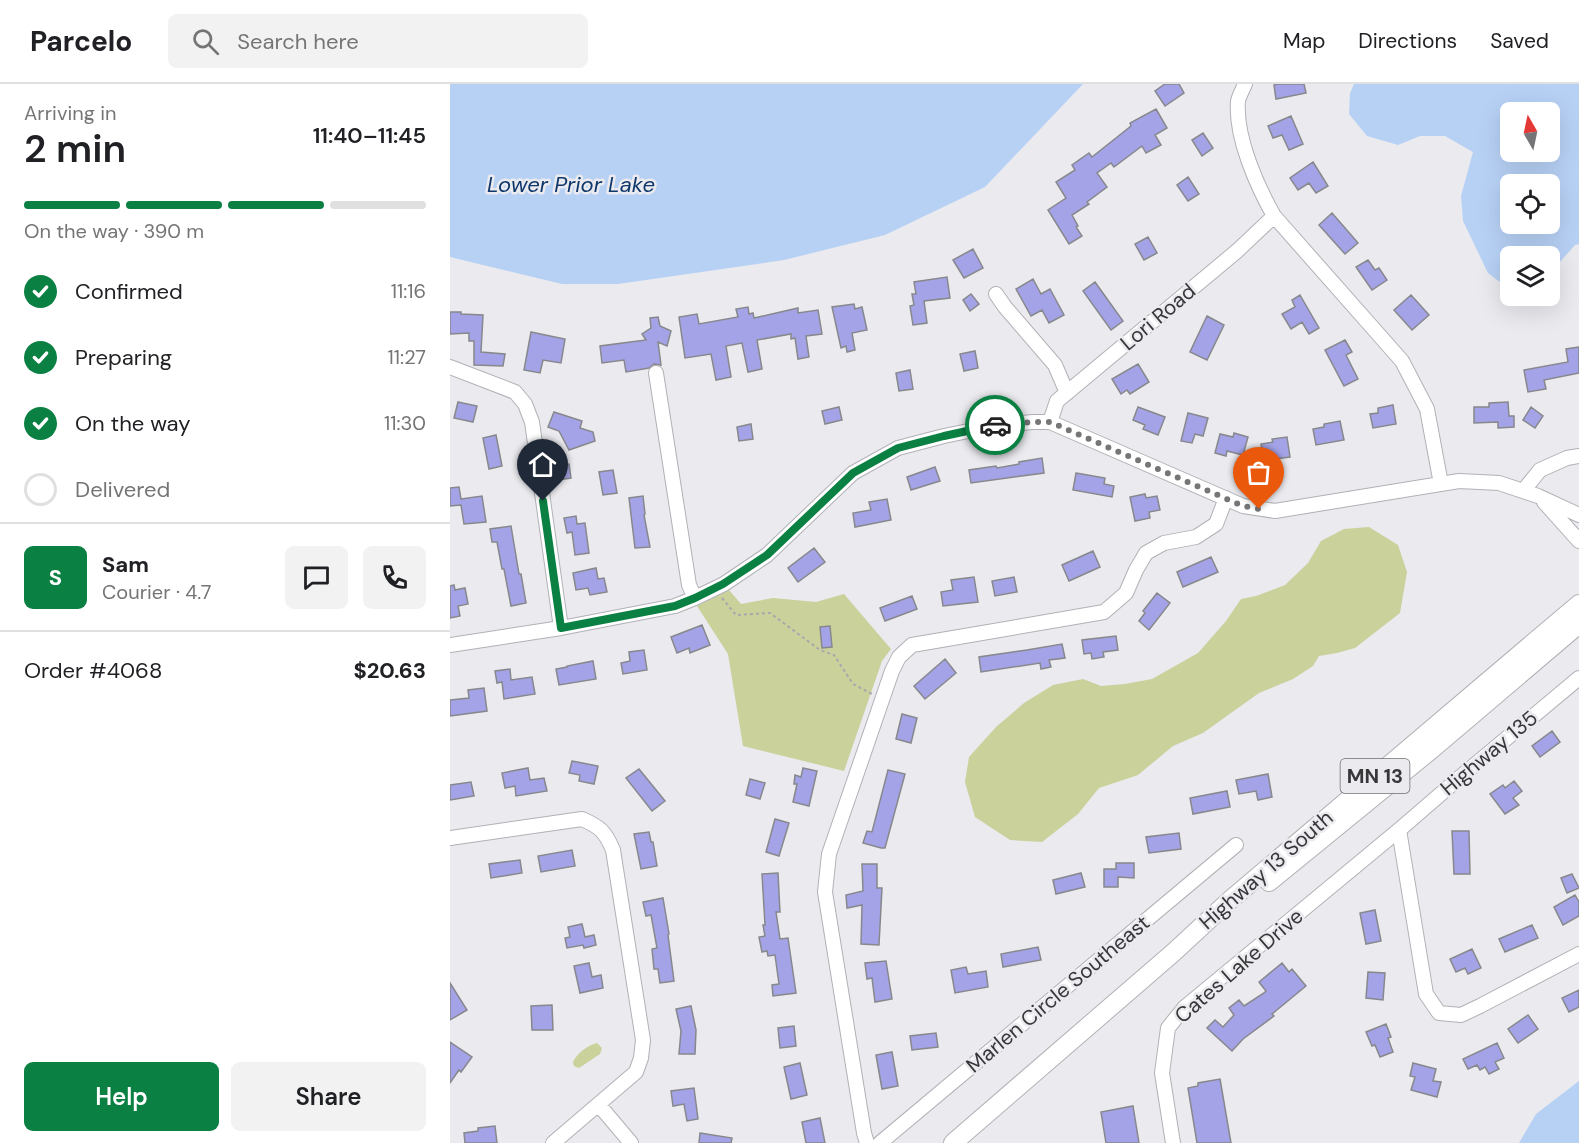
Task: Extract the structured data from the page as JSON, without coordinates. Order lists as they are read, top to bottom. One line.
{"streets":{"main road":["MN 13","Highway 13 South"],"street":["Lori Road","Highway 135","Cates Lake Drive","Marlen Circle Southeast"]},"crossings":[["Highway 135","Cates Lake Drive"]],"water":["Lower Prior Lake"],"north":"top","page":{"header":"Parcelo","search":"Search here","nav":["Map","Directions","Saved"],"heading":["2 min","Arriving in","11:40–11:45"],"panel":["Sam","Courier · 4.7","Order #4068","$20.63"],"bar":"On the way · 390 m","list":[["Confirmed","11:16"],["Preparing","11:27"],["On the way","11:30"],"Delivered"],"round":"S","buttons":["Help","Share"]}}
